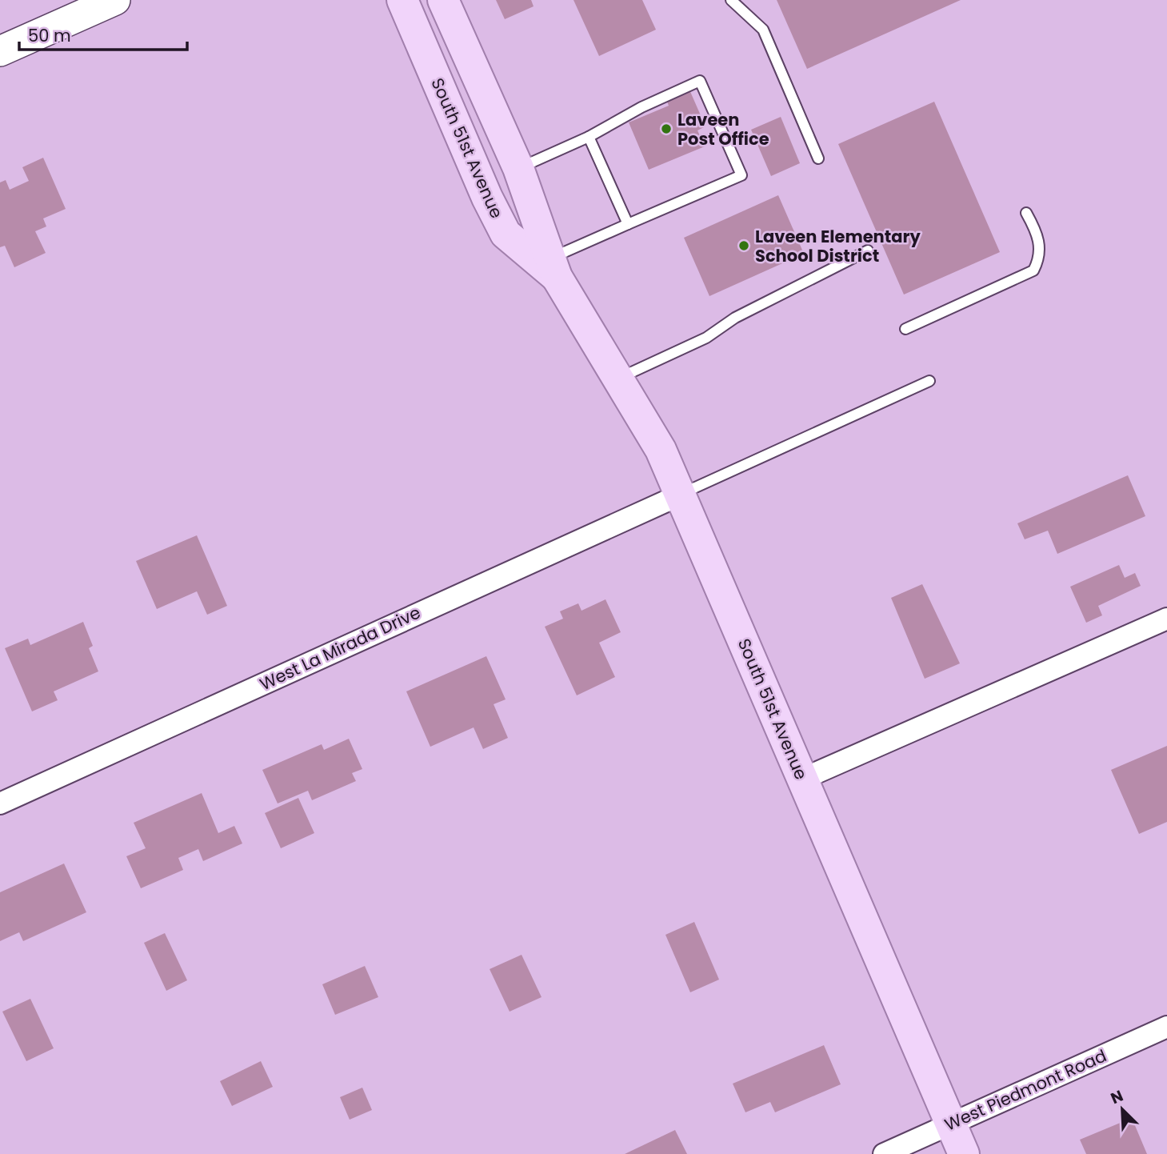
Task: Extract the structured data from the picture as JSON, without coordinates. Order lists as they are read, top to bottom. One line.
{"streets":{"main road":["South 51st Avenue"],"street":["West La Mirada Drive","West Piedmont Road"]},"crossings":[["South 51st Avenue","West La Mirada Drive"],["South 51st Avenue","West Piedmont Road"]],"places":["Laveen Post Office","Laveen Elementary School District"],"scale_bar":"50 m","north":"top left"}
